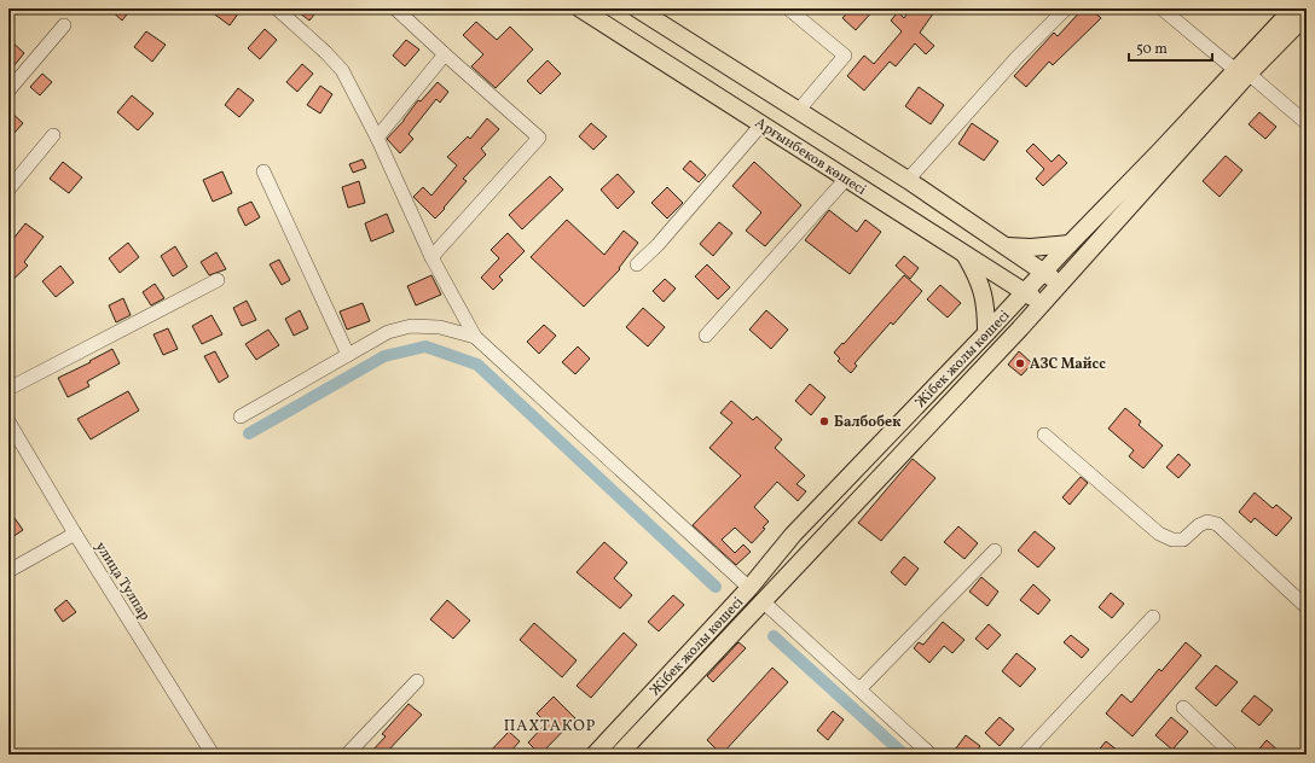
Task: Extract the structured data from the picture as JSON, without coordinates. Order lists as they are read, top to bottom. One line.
{"streets":{"main road":["Арғынбеков көшесі","Жібек жолы көшесі"],"street":["улица Тулпар"]},"crossings":[["Арғынбеков көшесі","Жібек жолы көшесі"]],"districts":["ПАХТАКОР"],"places":["АЗС Майсс","Балбобек"],"scale_bar":"50 m"}
